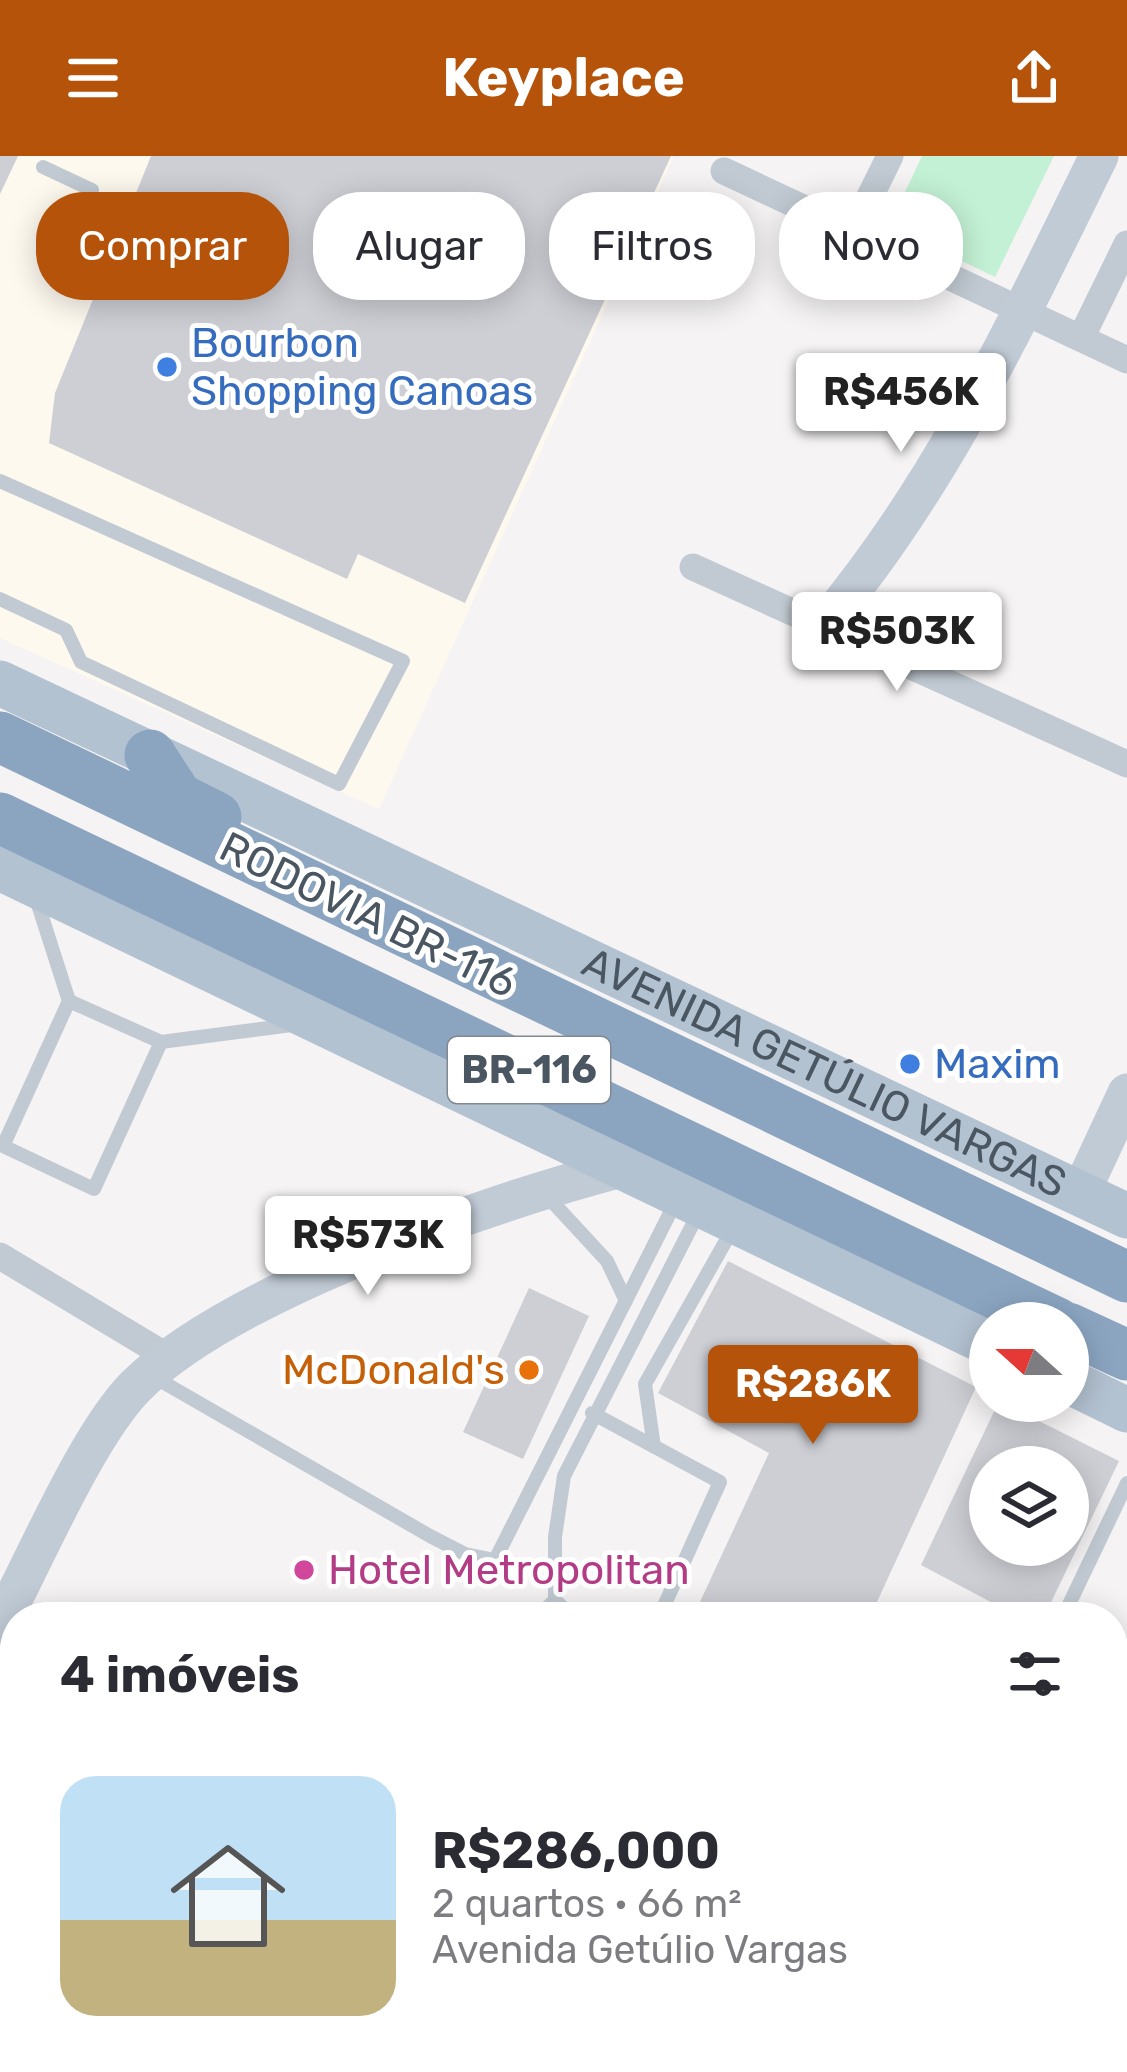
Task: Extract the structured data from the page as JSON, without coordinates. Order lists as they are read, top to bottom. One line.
{"streets":{"highway":["RODOVIA BR-116","BR-116"],"main road":["AVENIDA GETÚLIO VARGAS"]},"crossings":[["RODOVIA BR-116","BR-116"],["BR-116","AVENIDA GETÚLIO VARGAS"]],"places":["Bourbon Shopping Canoas","Maxim","McDonald's","Hotel Metropolitan"],"north":"left","page":{"header":"Keyplace","chip":["Comprar","Alugar","Filtros","Novo"],"price":["R$456K","R$503K","R$573K","R$286K"],"heading":"4 imóveis","list":[{"name":"R$286,000","note":"2 quartos · 66 m² · Avenida Getúlio Vargas"}]}}
